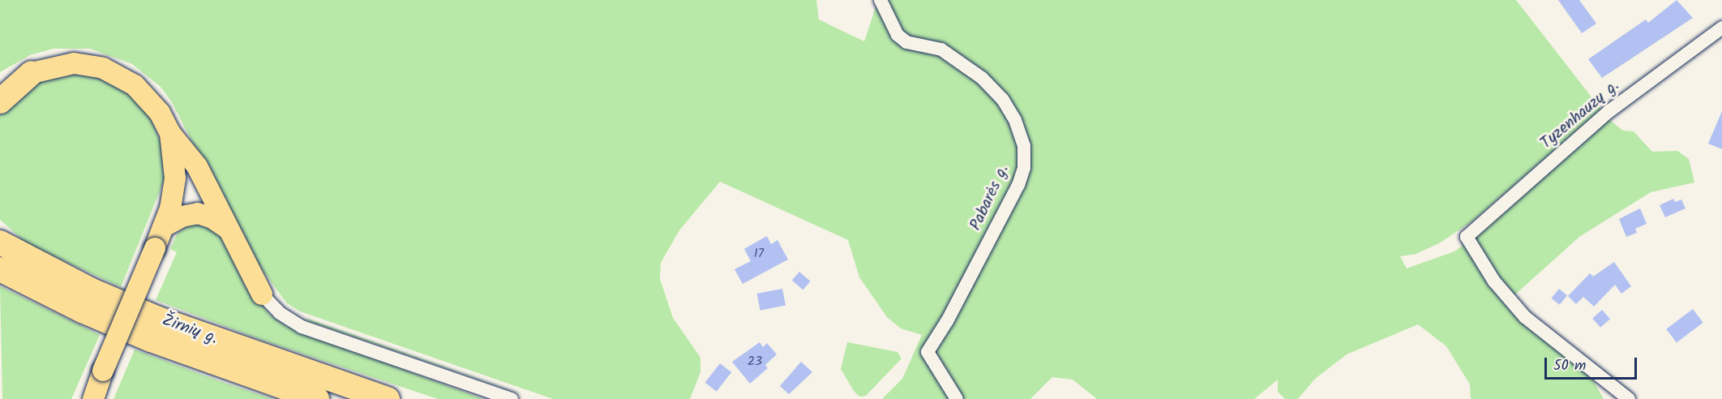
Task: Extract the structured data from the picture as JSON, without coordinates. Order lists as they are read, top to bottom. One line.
{"streets":{"highway":["Žirnių g."],"street":["Tyzenhauzų g.","Pabarės g."]},"house_numbers":["17","23"],"scale_bar":"50 m"}
